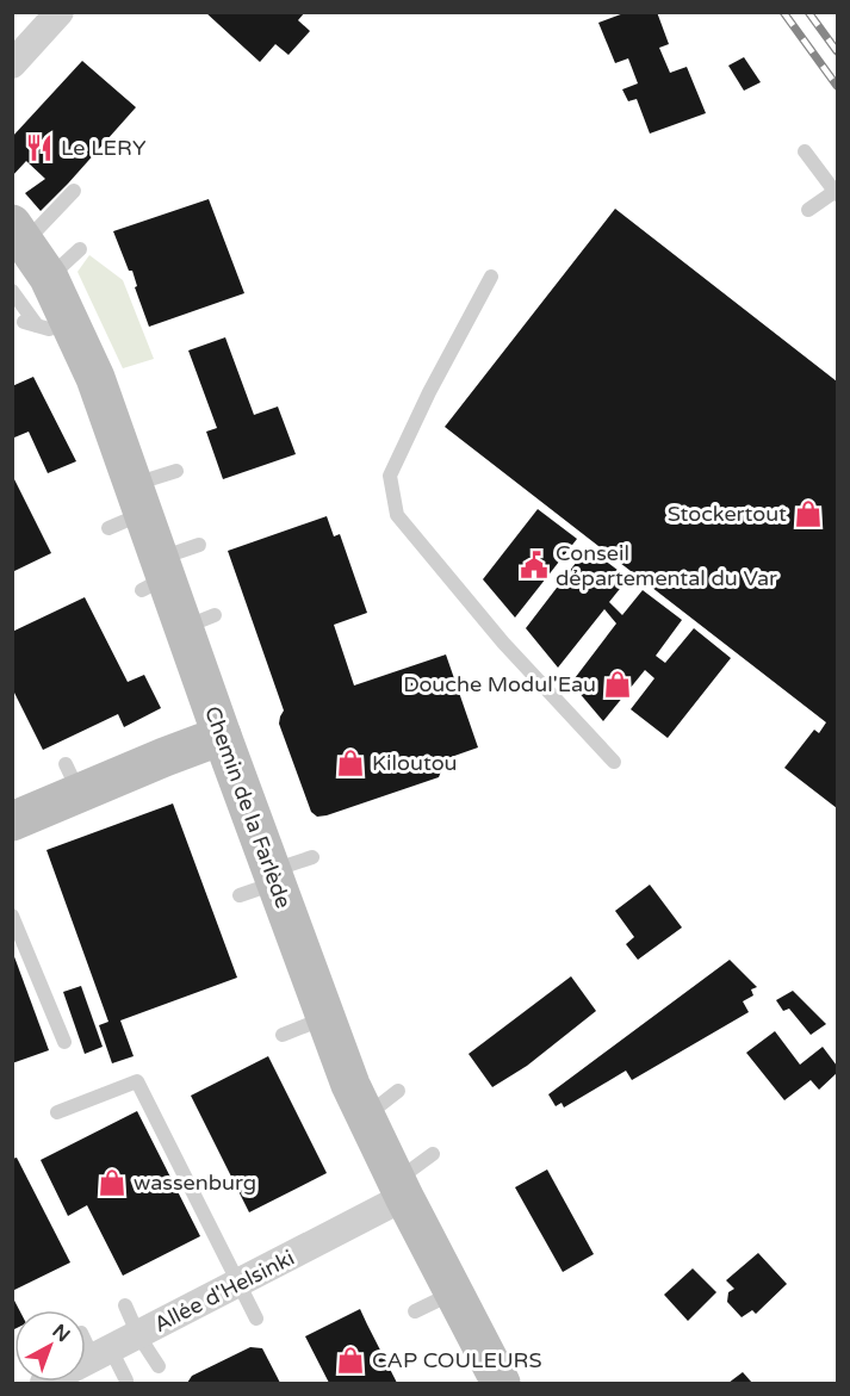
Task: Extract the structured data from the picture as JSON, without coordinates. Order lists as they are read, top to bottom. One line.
{"streets":{"street":["Chemin de la Farlède","Allée d'Helsinki"]},"crossings":[["Chemin de la Farlède","Allée d'Helsinki"]],"places":{"restaurant":["Le LERY"],"shop":["Stockertout","Douche Modul'Eau","Kiloutou","wassenburg","CAP COULEURS"],"public building":["Conseil départemental du Var"]},"north":"top right"}
